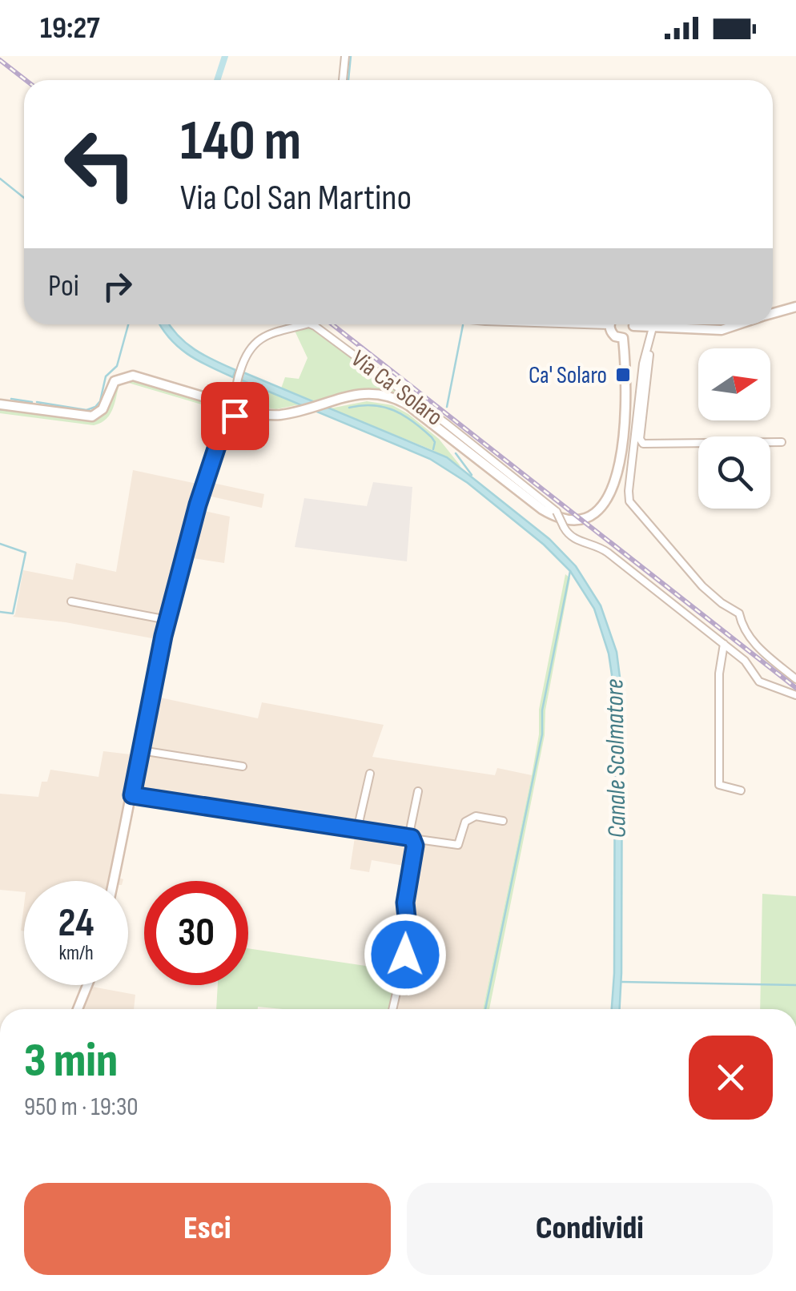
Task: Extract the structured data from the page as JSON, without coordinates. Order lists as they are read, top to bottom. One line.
{"streets":{"street":["Via Ca' Solaro"]},"water":["Canale Scolmatore"],"places":{"transit":["Ca' Solaro"]},"north":"right","page":{"status":"19:27","turn":["140 m","Via Col San Martino"],"then":"Poi","speed":"24 km/h","limit":"30","heading":["3 min","950 m · 19:30"],"buttons":["Esci","Condividi"]}}
